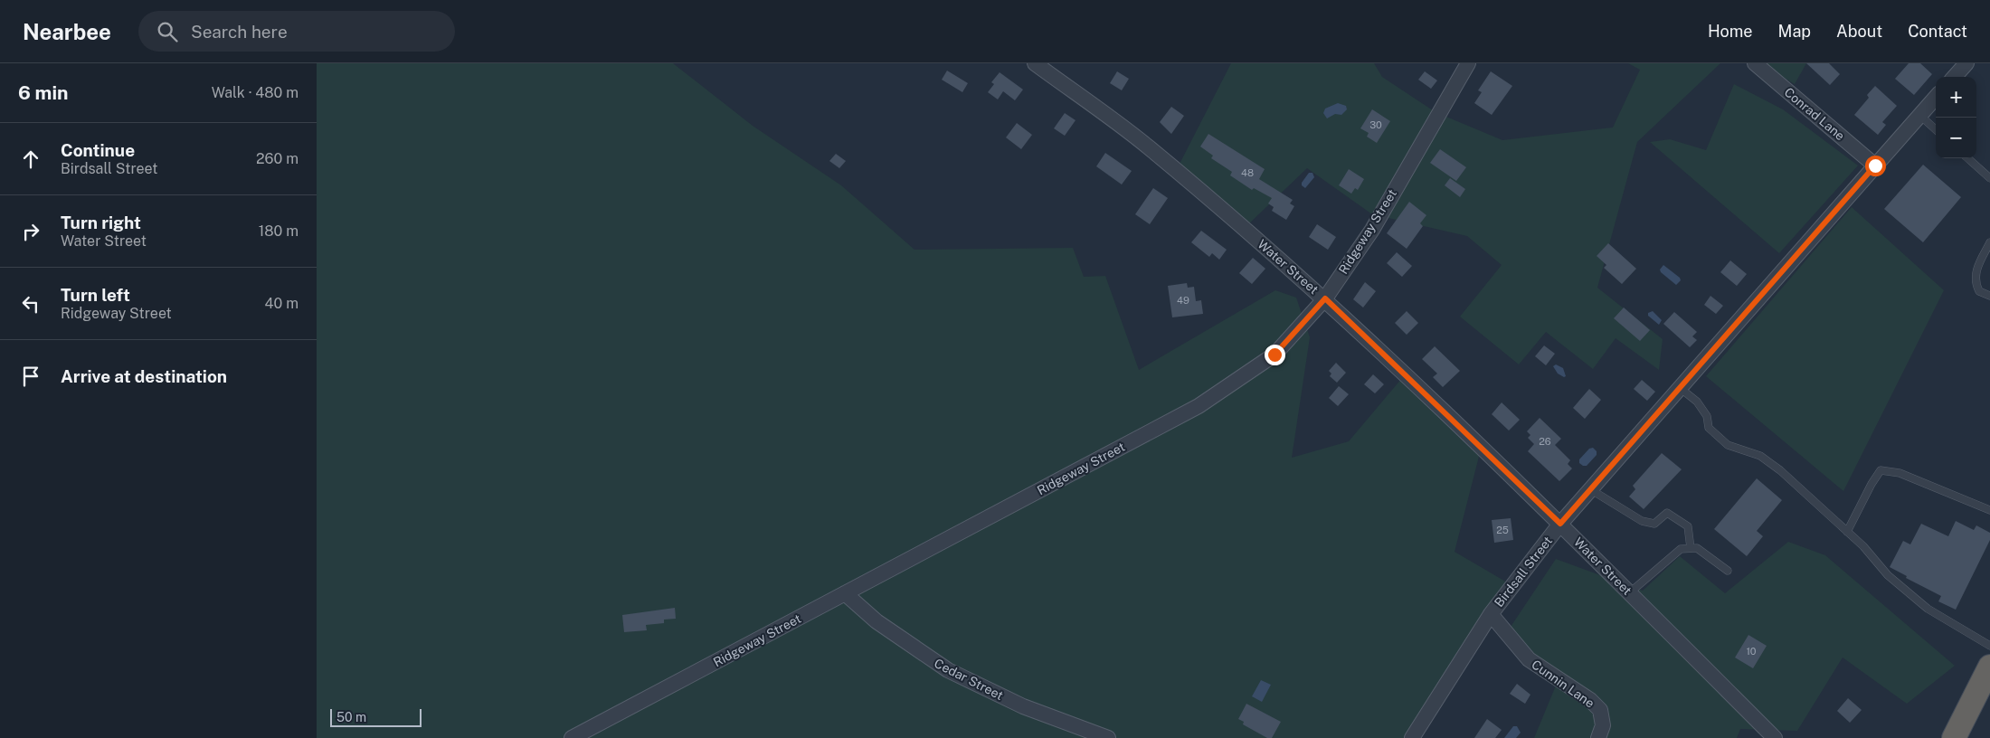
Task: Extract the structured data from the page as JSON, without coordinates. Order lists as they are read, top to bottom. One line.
{"streets":{"street":["Conrad Lane","Ridgeway Street","Water Street","Birdsall Street","Cedar Street","Cunnin Lane"]},"crossings":[["Conrad Lane","Birdsall Street"],["Ridgeway Street","Water Street"],["Ridgeway Street","Cedar Street"],["Water Street","Birdsall Street"],["Birdsall Street","Cunnin Lane"]],"house_numbers":["30","48","49","26","25","10"],"scale_bar":"50 m","page":{"header":"Nearbee","search":"Search here","nav":["Home","Map","About","Contact"],"heading":["6 min","Walk · 480 m"],"map_buttons":["+","−"],"list":[["Continue","Birdsall Street","260 m"],["Turn right","Water Street","180 m"],["Turn left","Ridgeway Street","40 m"],"Arrive at destination"],"scale":"50 m"}}
